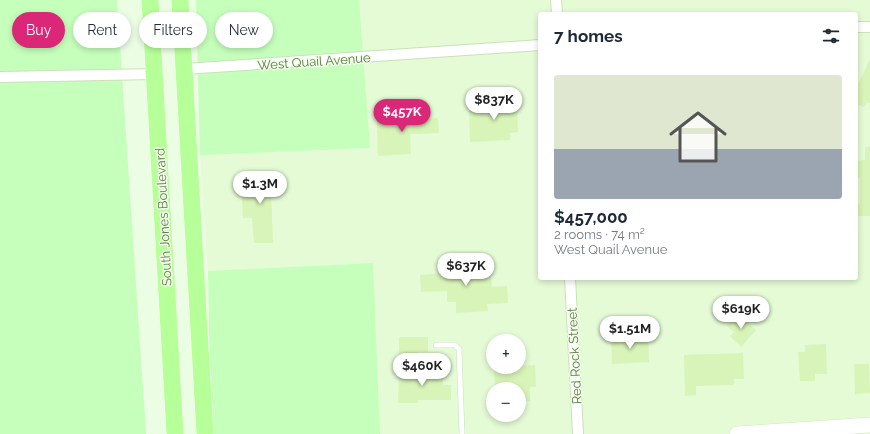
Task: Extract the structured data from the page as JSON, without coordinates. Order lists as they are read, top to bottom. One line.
{"streets":{"main road":["South Jones Boulevard"],"street":["West Quail Avenue","Red Rock Street"]},"page":{"chip":["Buy","Rent","Filters","New"],"heading":"7 homes","list":[{"name":"$457,000","note":"2 rooms · 74 m² · West Quail Avenue"}],"price":["$837K","$457K","$1.3M","$637K","$619K","$1.51M","$460K"],"map_buttons":["+","−"]}}
